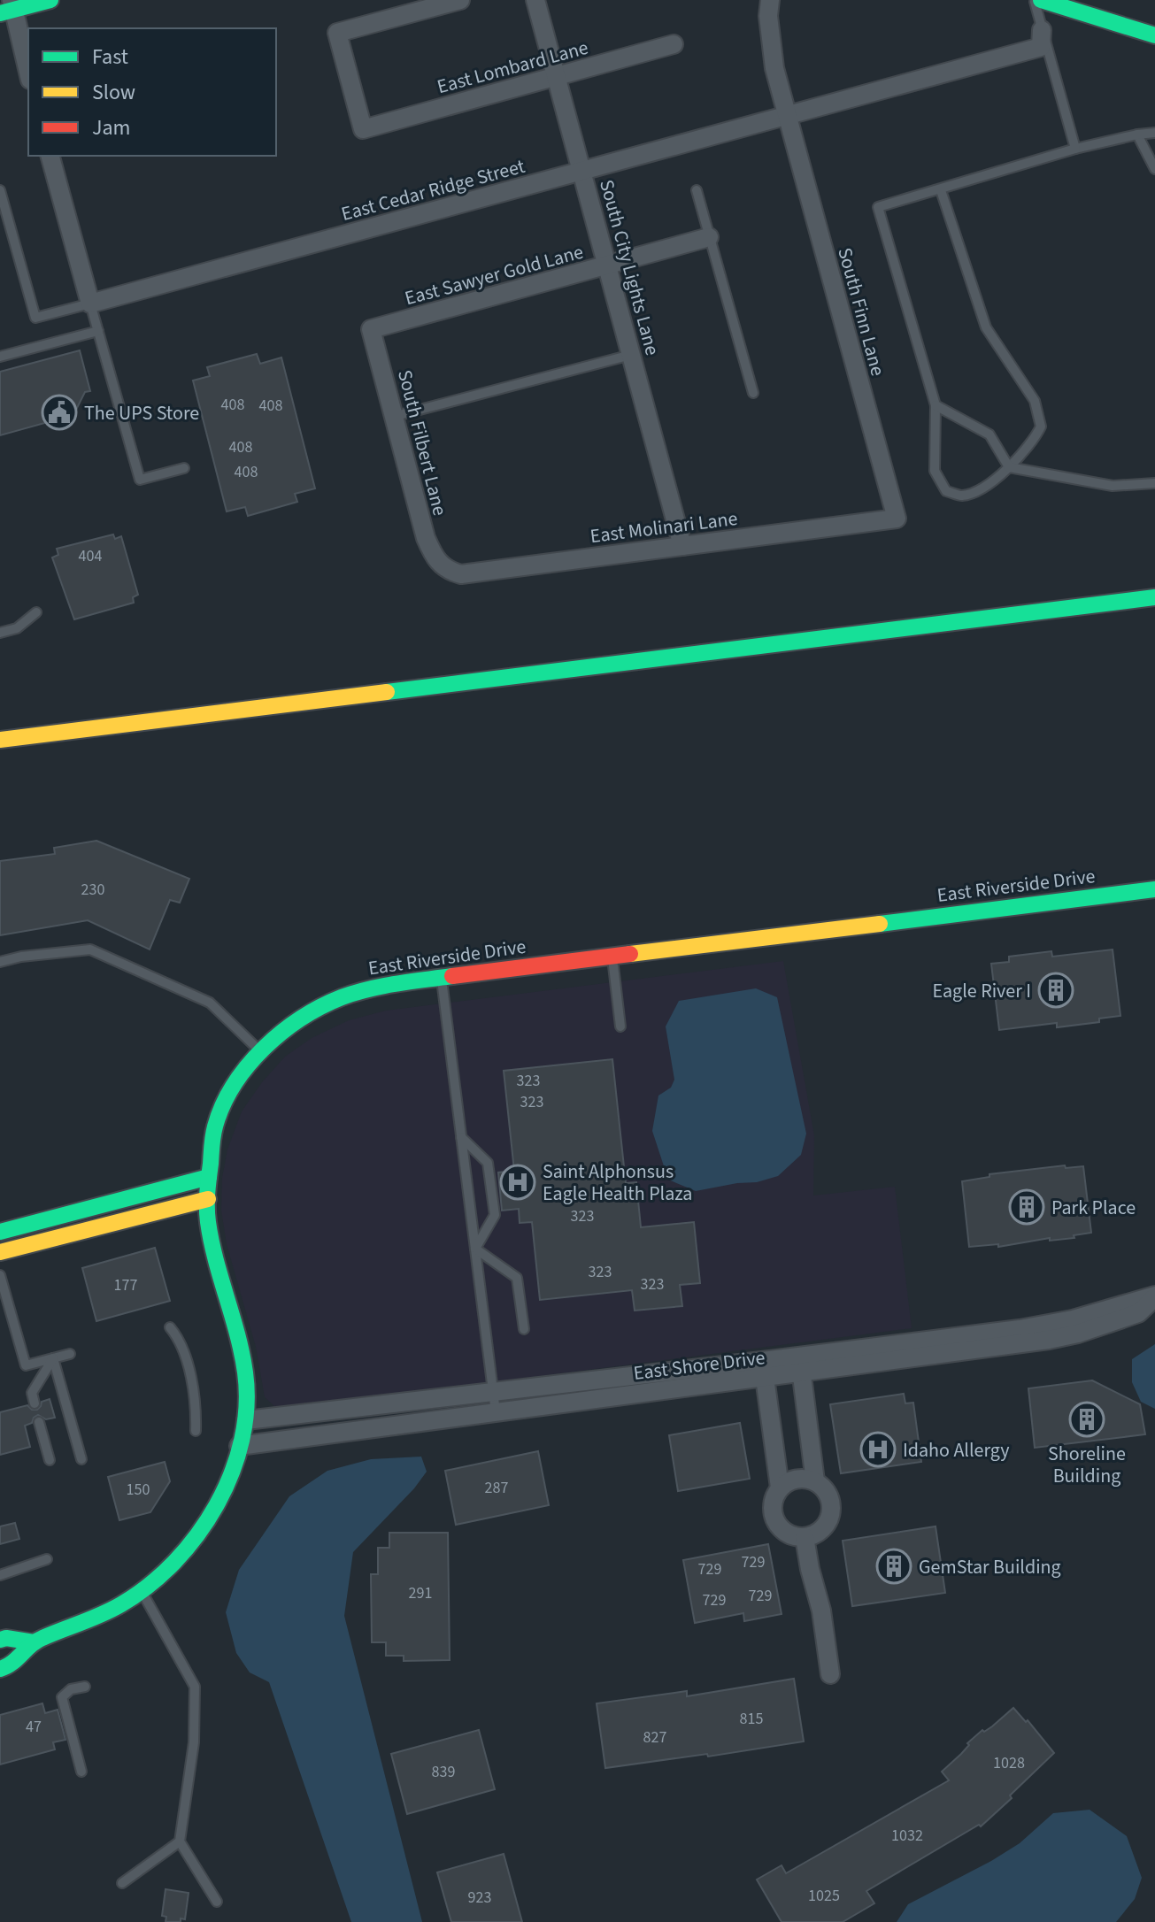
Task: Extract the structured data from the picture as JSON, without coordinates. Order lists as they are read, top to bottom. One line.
{"streets":{"main road":["East Riverside Drive"],"street":["East Lombard Lane","East Cedar Ridge Street","South City Lights Lane","East Sawyer Gold Lane","South Finn Lane","South Filbert Lane","East Molinari Lane","East Shore Drive"]},"crossings":[["East Lombard Lane","South City Lights Lane"],["East Cedar Ridge Street","South City Lights Lane"],["East Cedar Ridge Street","South Finn Lane"],["South City Lights Lane","East Sawyer Gold Lane"],["South City Lights Lane","East Molinari Lane"],["East Sawyer Gold Lane","South Filbert Lane"],["South Finn Lane","East Molinari Lane"],["South Filbert Lane","East Molinari Lane"],["East Riverside Drive","East Shore Drive"]],"places":{"public building":["The UPS Store"],"building":["Eagle River I","Park Place","Shoreline Building","GemStar Building"],"hospital":["Saint Alphonsus Eagle Health Plaza","Idaho Allergy"]},"house_numbers":["408","408","408","408","404","230","323","323","323","323","323","177","287","150","729","729","291","729","729","815","47","827","1028","839","1032","1025","923"],"legend":["Fast","Slow","Jam"]}
